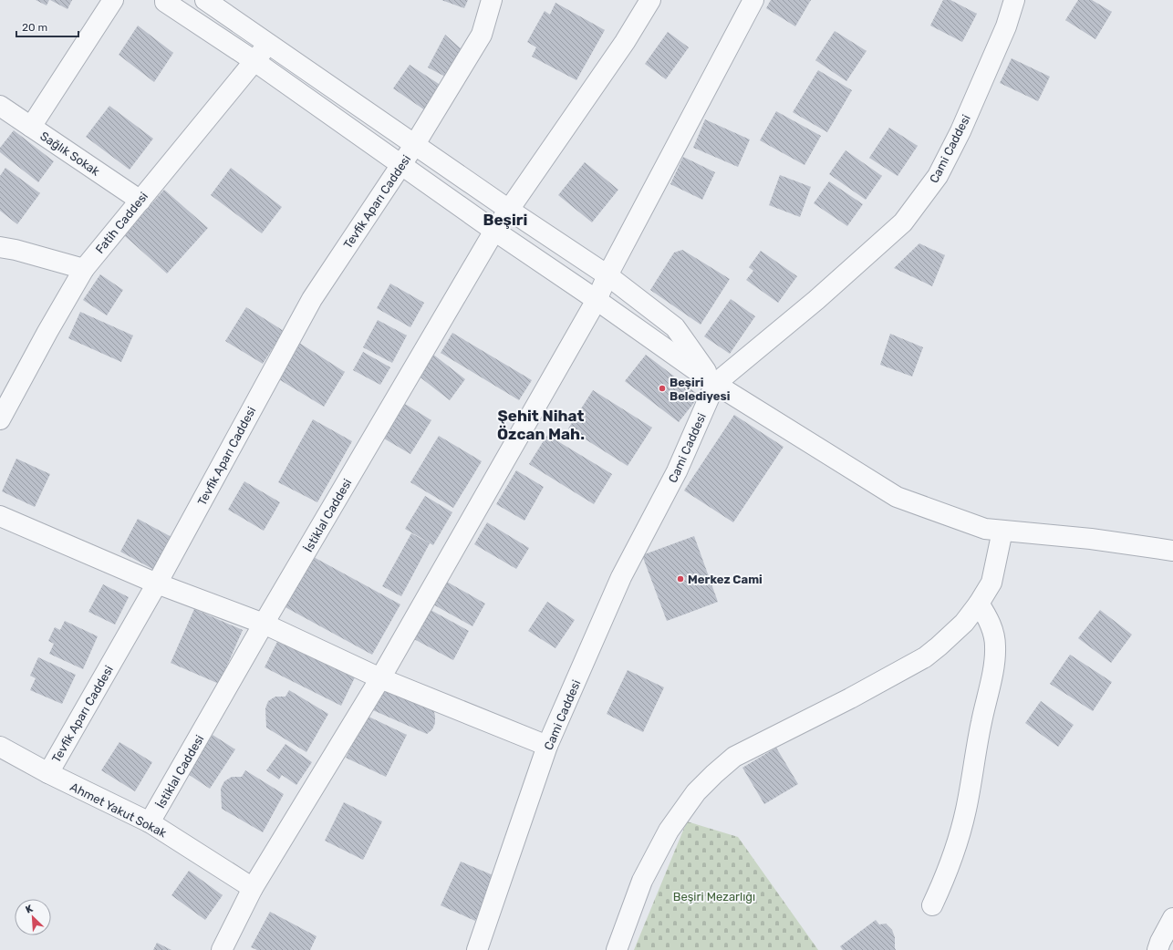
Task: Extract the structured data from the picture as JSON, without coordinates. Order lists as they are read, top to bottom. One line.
{"streets":{"street":["Cami Caddesi","Sağlık Sokak","Tevfik Aparı Caddesi","Fatih Caddesi","İstiklal Caddesi","Ahmet Yakut Sokak"]},"crossings":[["Sağlık Sokak","Fatih Caddesi"],["Tevfik Aparı Caddesi","Ahmet Yakut Sokak"],["İstiklal Caddesi","Ahmet Yakut Sokak"]],"districts":["Beşiri","Şehit Nihat Özcan Mah."],"parks":["Beşiri Mezarlığı"],"places":["Beşiri Belediyesi","Merkez Cami"],"scale_bar":"20 m","north":"top left"}
